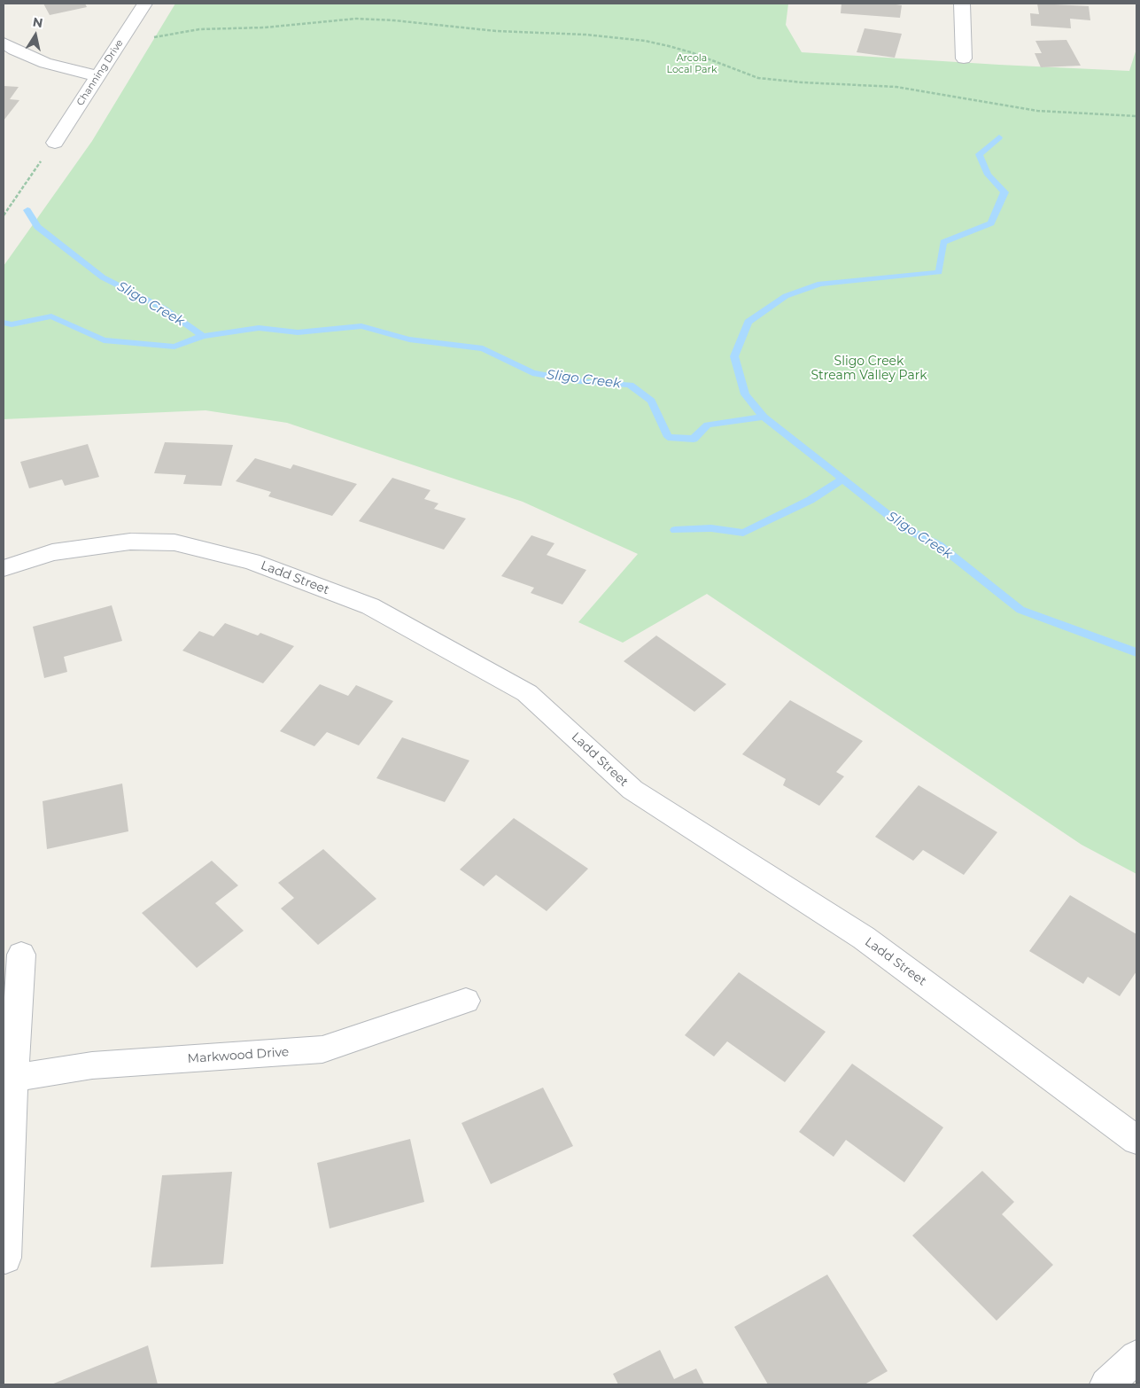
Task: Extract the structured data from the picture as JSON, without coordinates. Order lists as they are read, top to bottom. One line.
{"streets":{"street":["Channing Drive","Ladd Street","Markwood Drive"]},"water":["Sligo Creek"],"parks":["Arcola Local Park","Sligo Creek Stream Valley Park"],"north":"top"}
